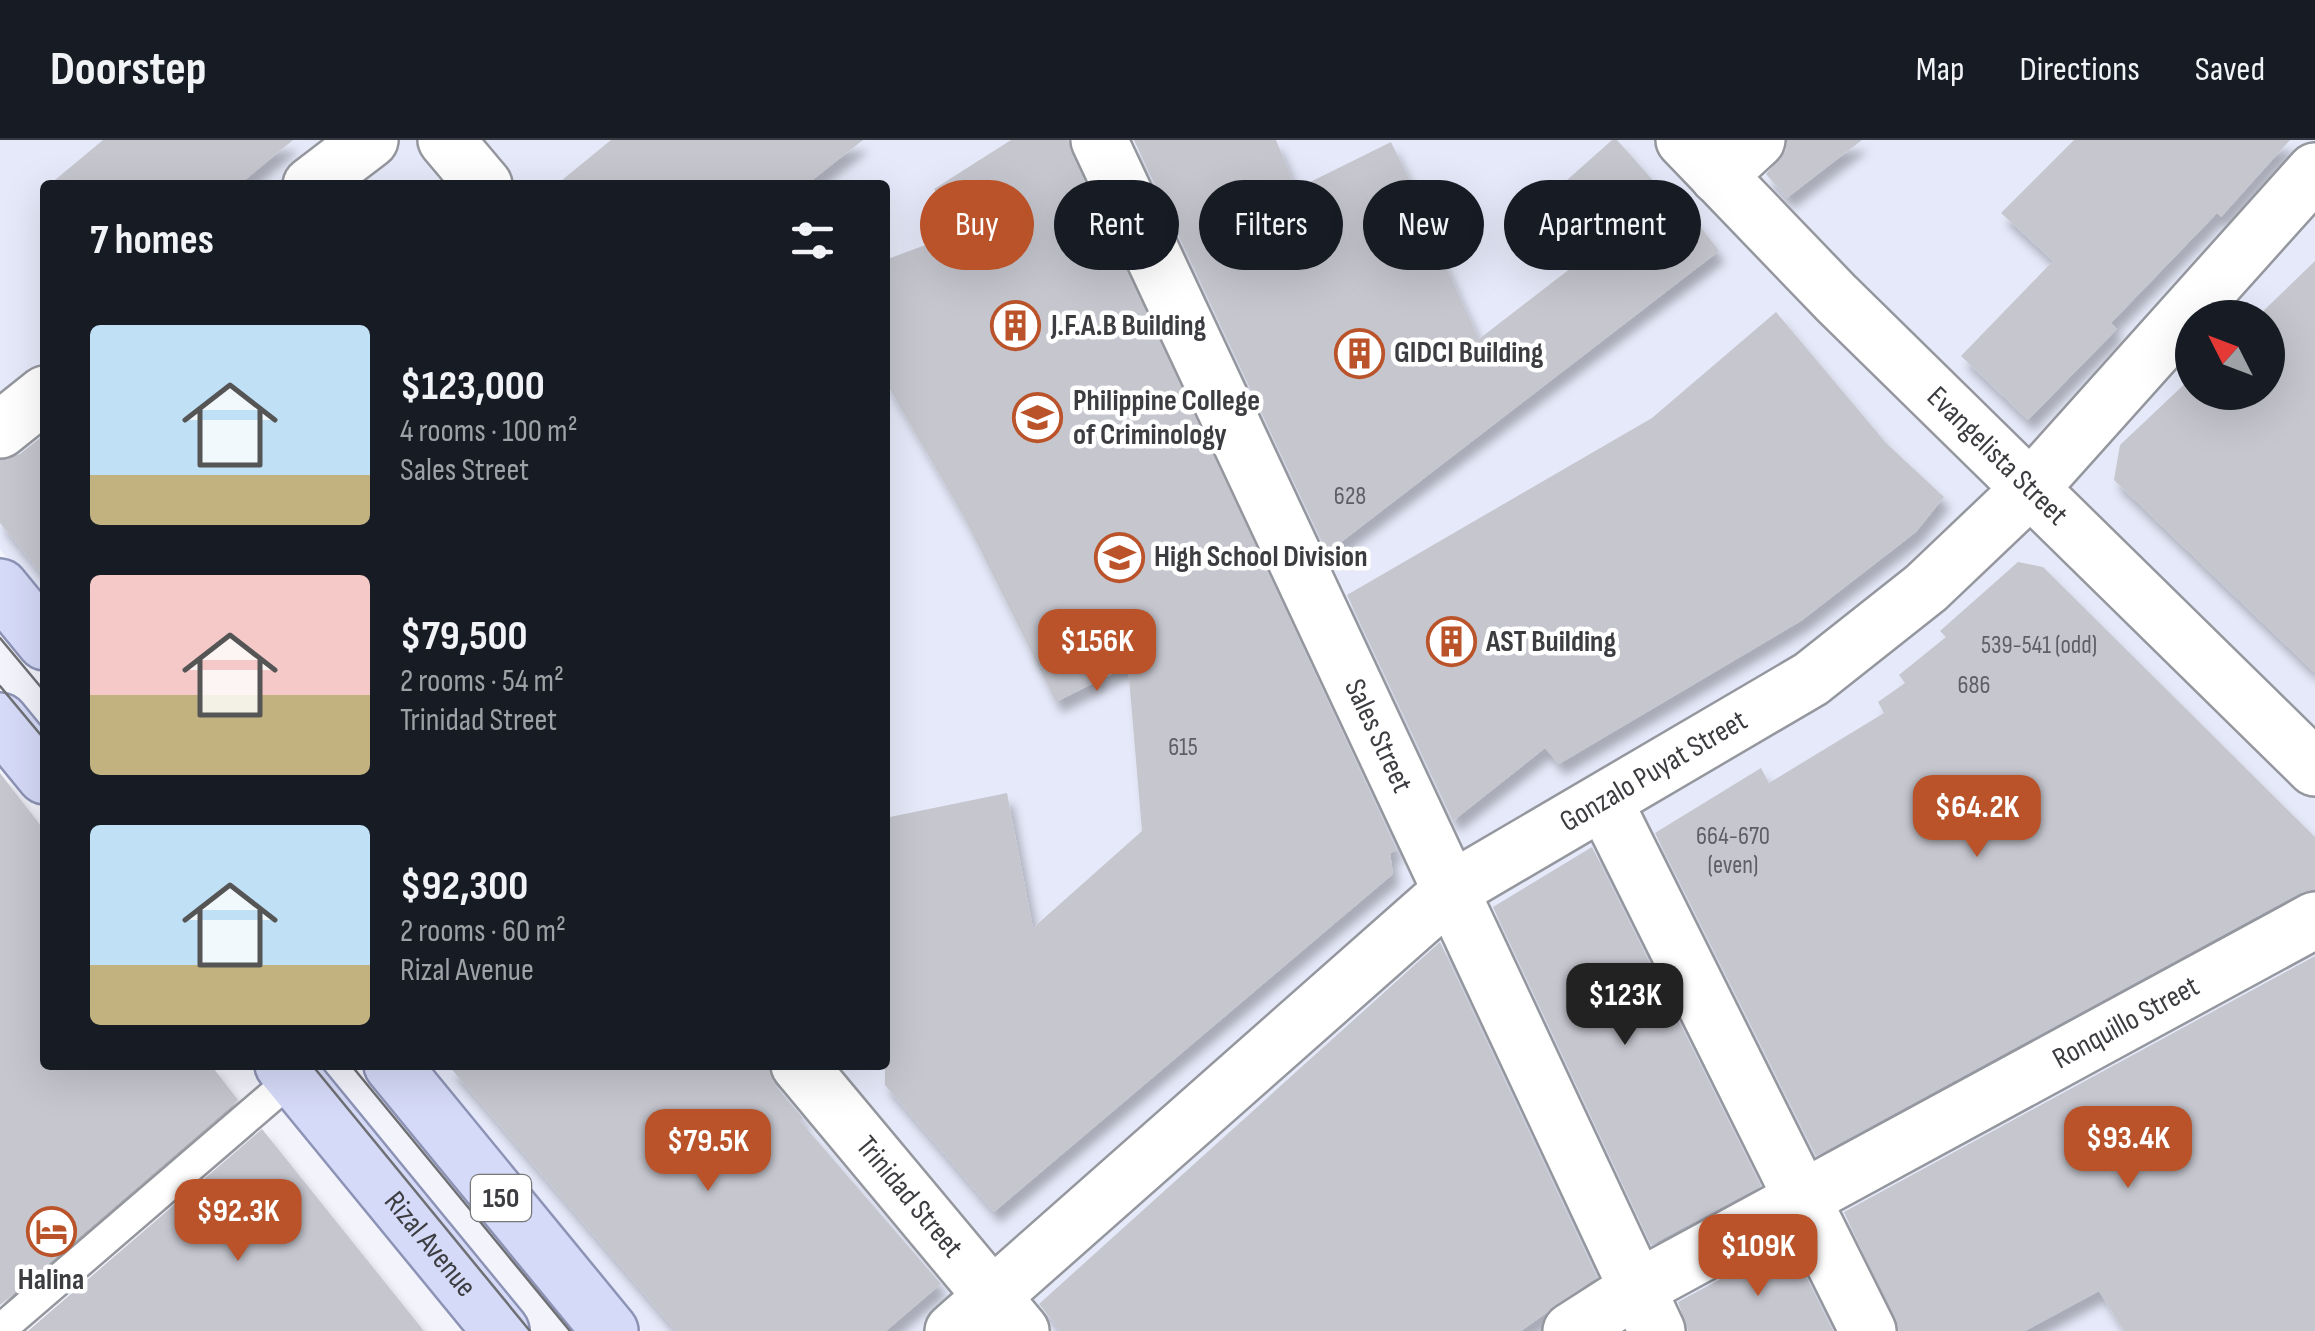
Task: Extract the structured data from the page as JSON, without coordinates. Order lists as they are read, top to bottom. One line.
{"streets":{"main road":["150","Rizal Avenue"],"street":["Evangelista Street","Sales Street","Gonzalo Puyat Street","Ronquillo Street","Trinidad Street"]},"crossings":[["Evangelista Street","Gonzalo Puyat Street"],["Sales Street","Gonzalo Puyat Street"],["Sales Street","Ronquillo Street"],["Gonzalo Puyat Street","Trinidad Street"]],"places":{"building":["J.F.A.B Building","GIDCI Building","AST Building"],"school or university":["Philippine College of Criminology","High School Division"],"hotel":["Halina"]},"house_numbers":["628","539-541 (odd)","686","615","664-670 (even)"],"north":"top left","page":{"header":"Doorstep","nav":["Map","Directions","Saved"],"chip":["Buy","Rent","Filters","New","Apartment"],"heading":"7 homes","list":[{"name":"$123,000","note":"4 rooms · 100 m² · Sales Street"},{"name":"$79,500","note":"2 rooms · 54 m² · Trinidad Street"},{"name":"$92,300","note":"2 rooms · 60 m² · Rizal Avenue"}],"price":["$156K","$64.2K","$123K","$93.4K","$79.5K","$92.3K","$109K"]}}
